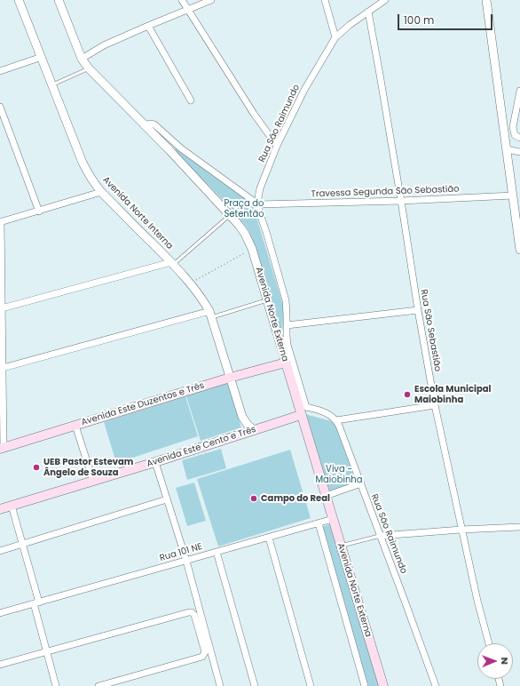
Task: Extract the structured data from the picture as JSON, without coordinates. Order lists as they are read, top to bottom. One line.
{"streets":{"main road":["Avenida Norte Externa","Avenida Este Duzentos e Três","Avenida Este Cento e Três"],"street":["Rua São Raimundo","Travessa Segunda São Sebastião","Avenida Norte Interna","Rua São Sebastião","Rua 101 NE"]},"crossings":[["Rua São Raimundo","Travessa Segunda São Sebastião"],["Rua São Raimundo","Avenida Norte Externa"],["Rua São Raimundo","Rua São Sebastião"],["Rua São Raimundo","Avenida Este Cento e Três"],["Travessa Segunda São Sebastião","Rua São Sebastião"],["Avenida Norte Interna","Avenida Este Duzentos e Três"],["Avenida Norte Interna","Avenida Este Cento e Três"],["Avenida Norte Externa","Avenida Este Duzentos e Três"],["Avenida Norte Externa","Avenida Este Cento e Três"],["Avenida Norte Externa","Rua 101 NE"]],"parks":["Praça do Setentão","Viva - Maiobinha"],"places":["Escola Municipal Maiobinha","UEB Pastor Estevam Ângelo de Souza","Campo do Real"],"scale_bar":"100 m","north":"right"}
